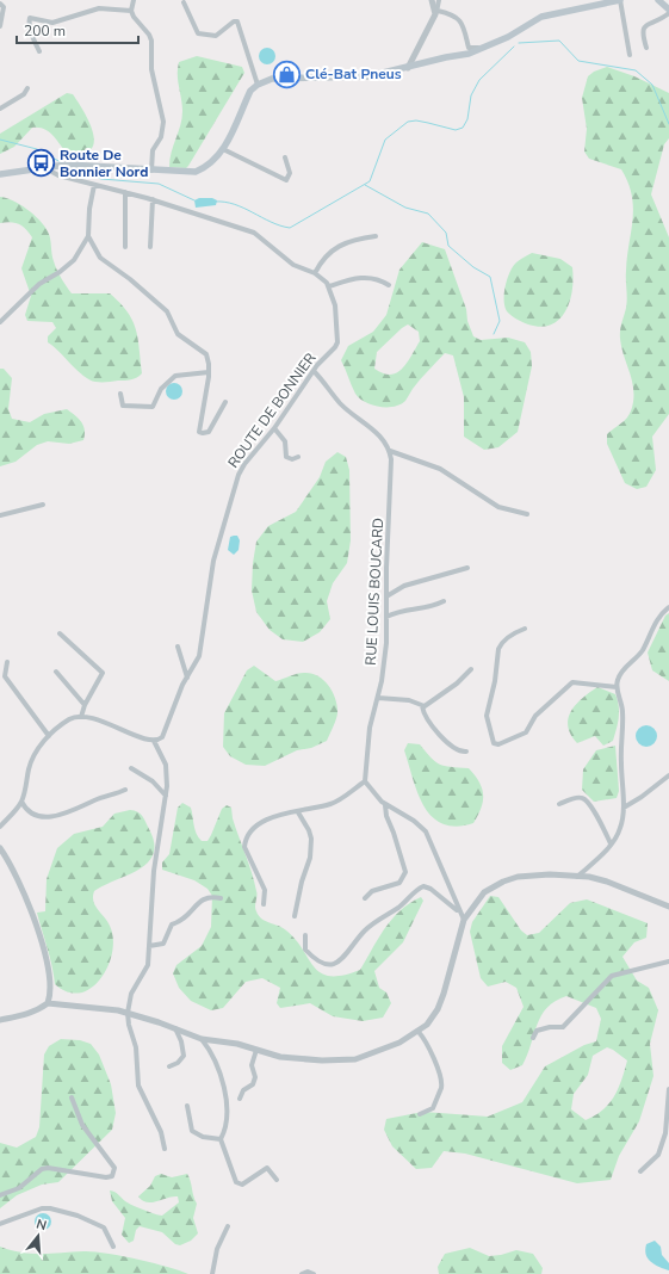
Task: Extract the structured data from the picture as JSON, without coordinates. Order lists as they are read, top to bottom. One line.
{"streets":{"street":["ROUTE DE BONNIER","RUE LOUIS BOUCARD"]},"places":{"shop":["Clé-Bat Pneus"],"bus stop":["Route De Bonnier Nord"]},"scale_bar":"200 m","north":"top"}
